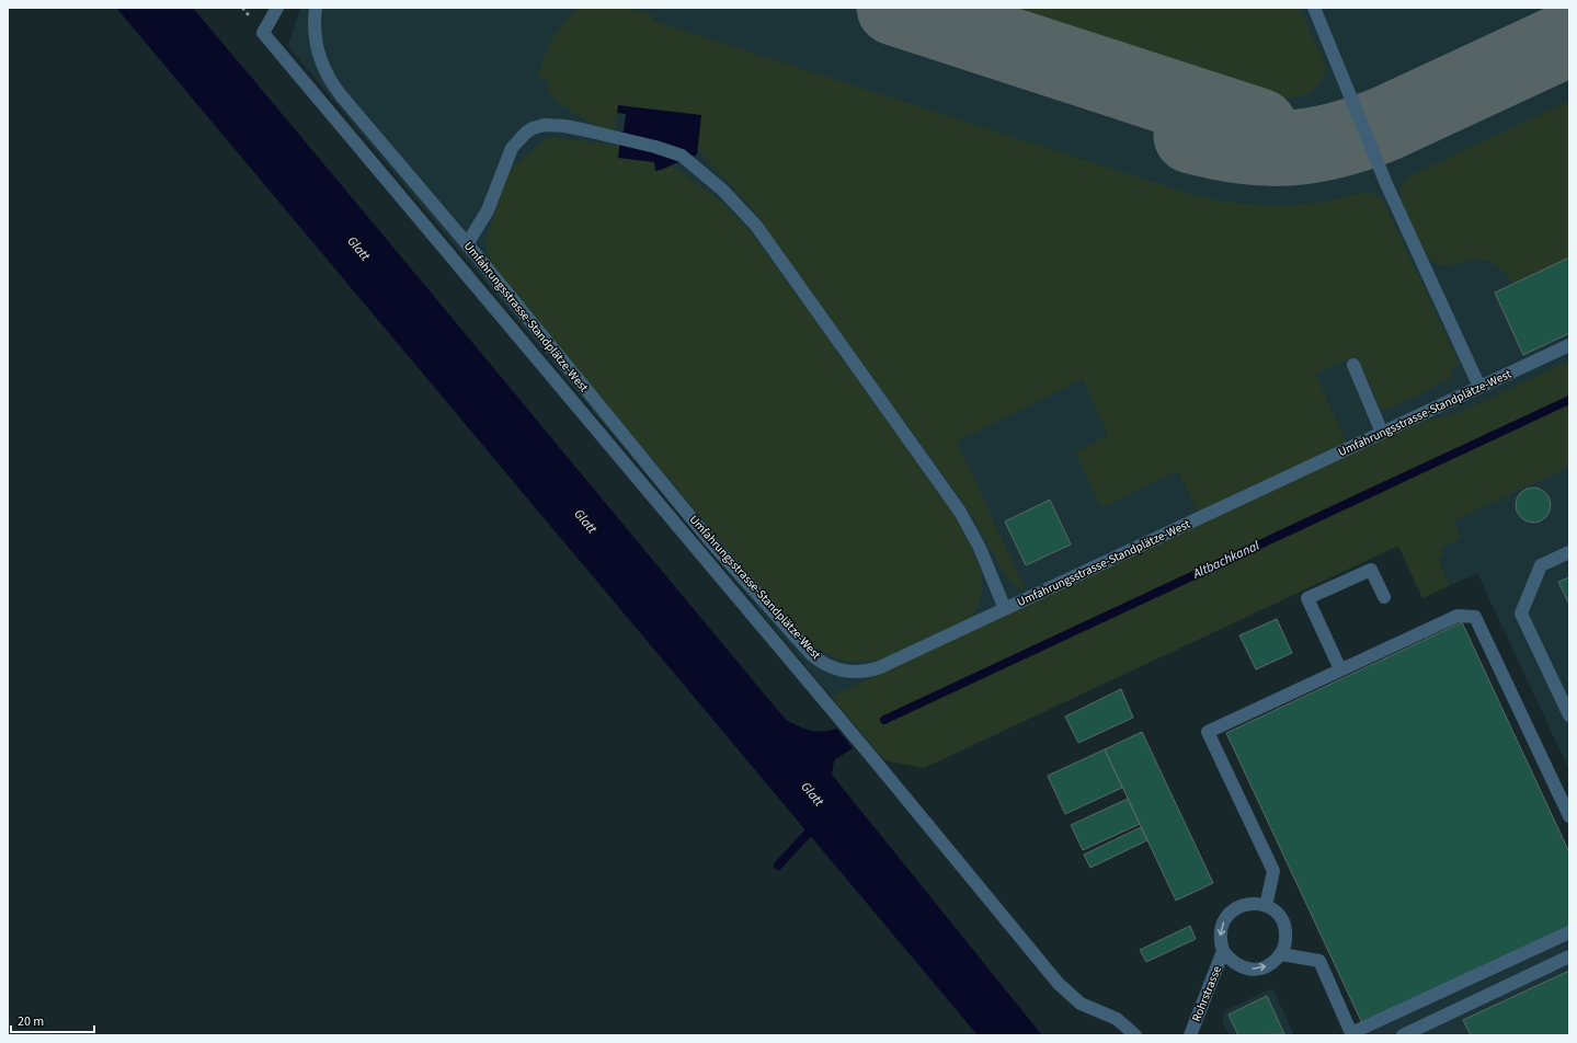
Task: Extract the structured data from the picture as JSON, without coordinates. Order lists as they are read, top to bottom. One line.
{"streets":{"street":["Umfahrungsstrasse-Standplätze-West","Rohrstrasse"]},"water":["Glatt","Altbachkanal"],"scale_bar":"20 m"}
